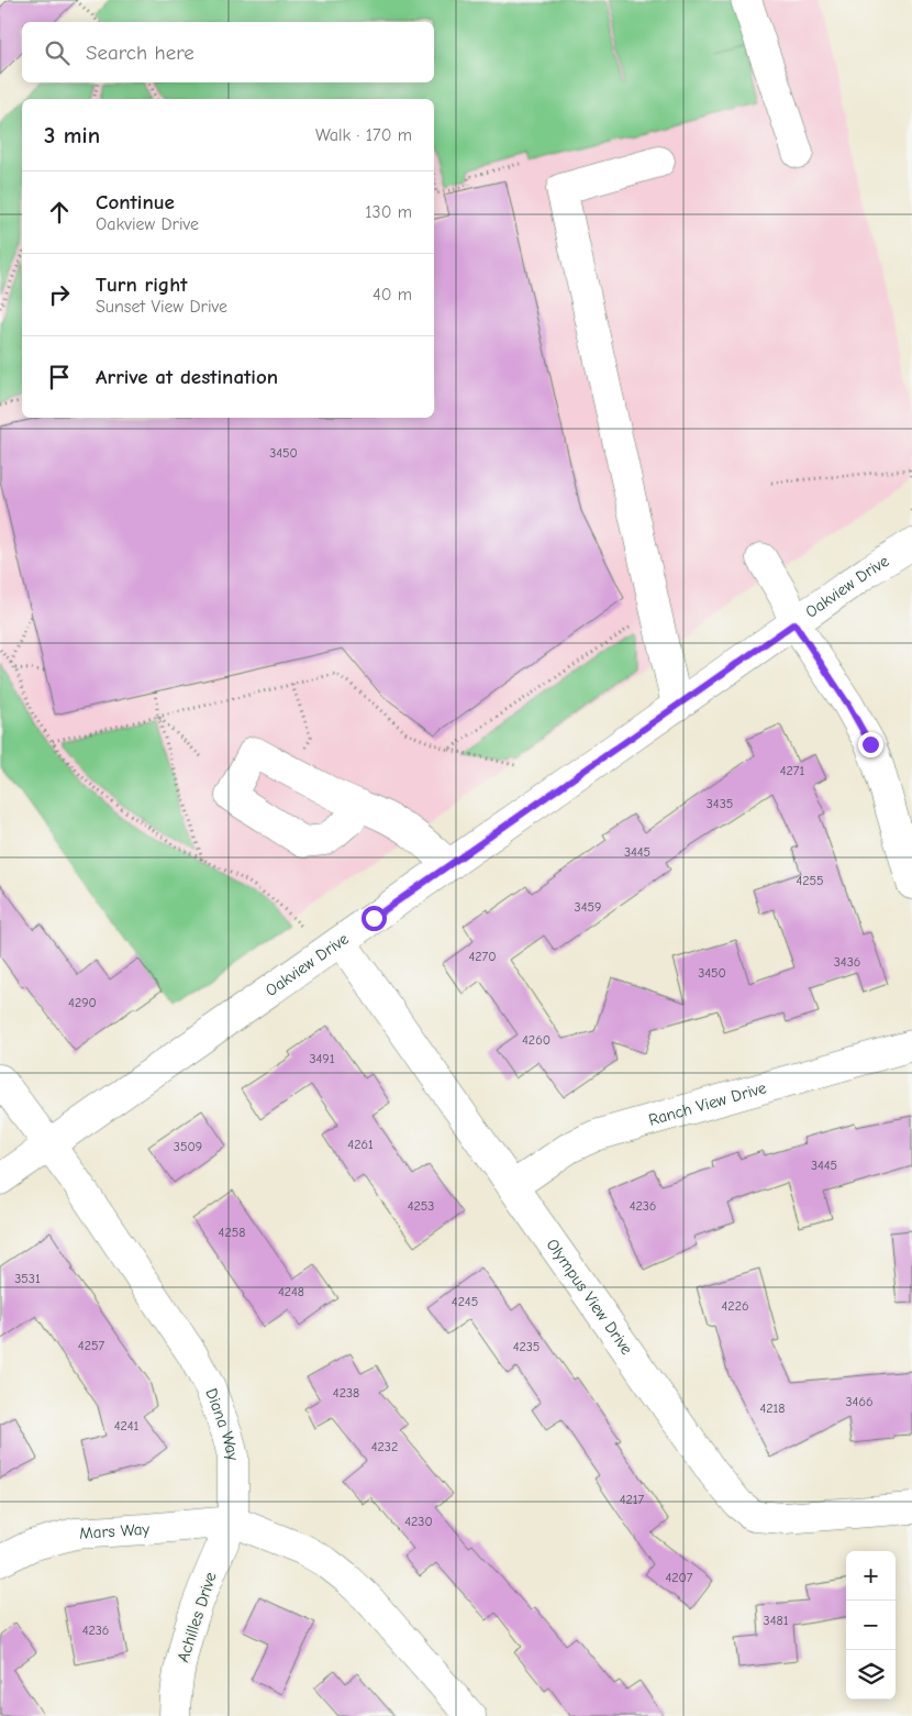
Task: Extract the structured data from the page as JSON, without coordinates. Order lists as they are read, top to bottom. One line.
{"streets":{"street":["Oakview Drive","Ranch View Drive","Olympus View Drive","Diana Way","Mars Way","Achilles Drive"]},"crossings":[["Oakview Drive","Olympus View Drive"],["Oakview Drive","Diana Way"],["Ranch View Drive","Olympus View Drive"],["Diana Way","Mars Way"],["Diana Way","Achilles Drive"],["Mars Way","Achilles Drive"]],"house_numbers":["3450","4271","3435","3445","4255","3459","4270","3436","3450","4290","4260","3491","4261","3509","3445","4253","4236","4258","3531","4248","4245","4226","4257","4235","4238","3466","4218","4241","4232","4217","4230","4207","3481","4236"],"page":{"search":"Search here","heading":["3 min","Walk · 170 m"],"list":[["Continue","Oakview Drive","130 m"],["Turn right","Sunset View Drive","40 m"],"Arrive at destination"],"map_buttons":["+","−"]}}
